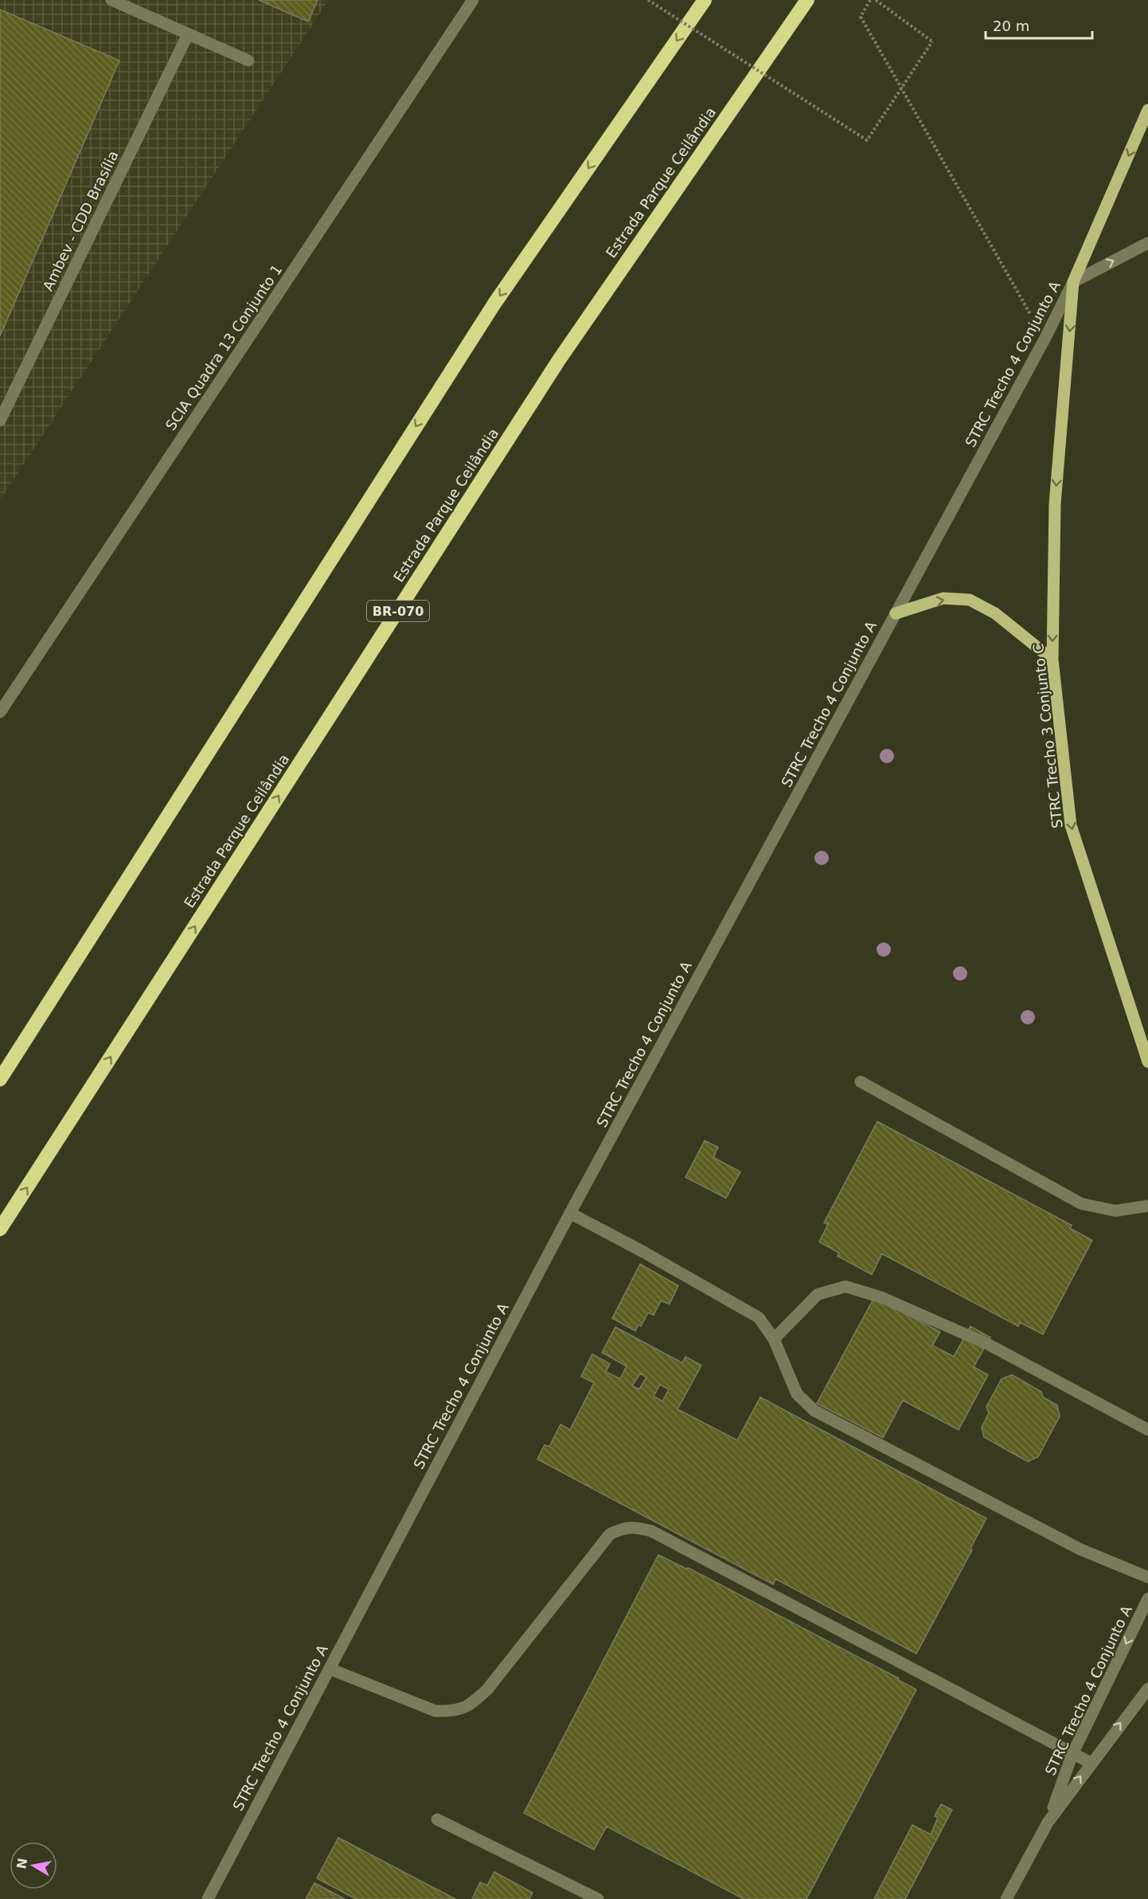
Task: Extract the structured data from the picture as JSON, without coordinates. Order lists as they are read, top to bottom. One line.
{"streets":{"highway":["Estrada Parque Ceilândia","BR-070"],"main road":["STRC Trecho 3 Conjunto C"],"street":["Ambev - CDD Brasília","SCIA Quadra 13 Conjunto 1","STRC Trecho 4 Conjunto A"]},"crossings":[["STRC Trecho 4 Conjunto A","STRC Trecho 3 Conjunto C"]],"one_way":["STRC Trecho 3 Conjunto C"],"scale_bar":"20 m","north":"left"}
